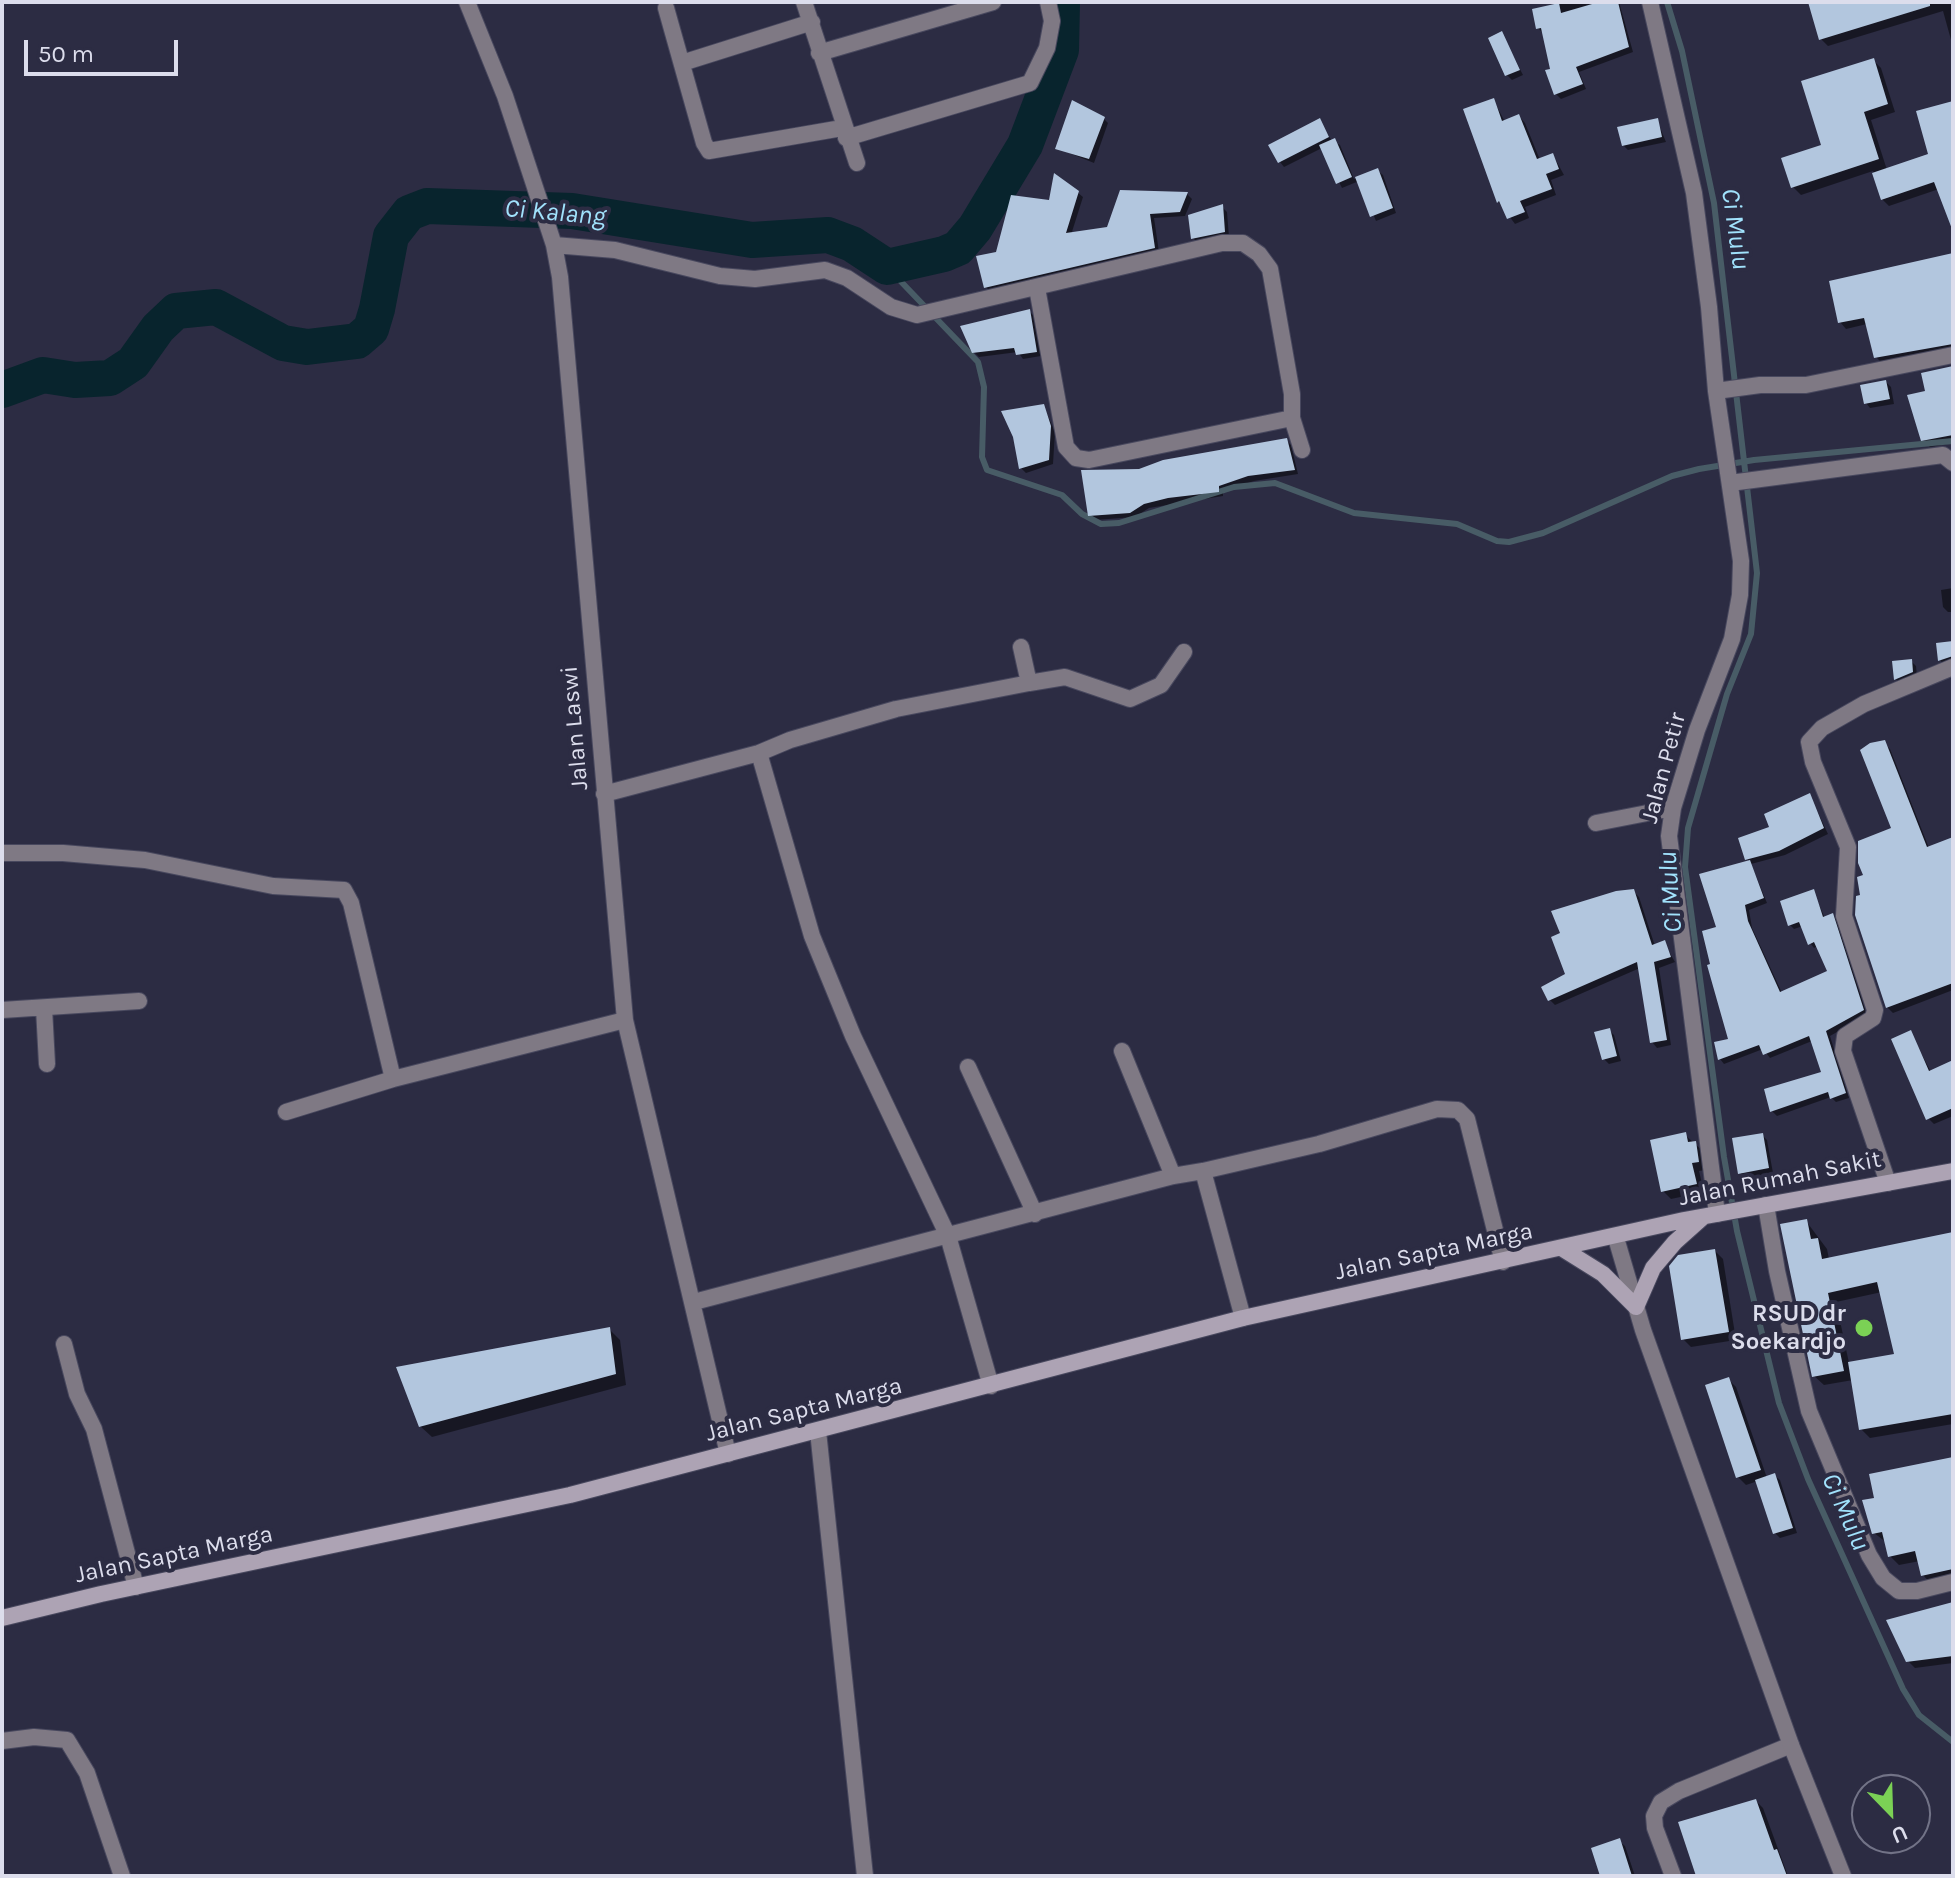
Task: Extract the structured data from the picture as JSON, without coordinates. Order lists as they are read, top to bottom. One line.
{"streets":{"main road":["Jalan Rumah Sakit","Jalan Sapta Marga"],"street":["Jalan Laswi","Jalan Petir"]},"crossings":[["Jalan Laswi","Jalan Sapta Marga"],["Jalan Petir","Jalan Rumah Sakit"],["Jalan Rumah Sakit","Jalan Sapta Marga"]],"water":["Ci Kalang","Ci Mulu"],"places":["RSUD dr Soekardjo"],"scale_bar":"50 m","north":"bottom right"}
